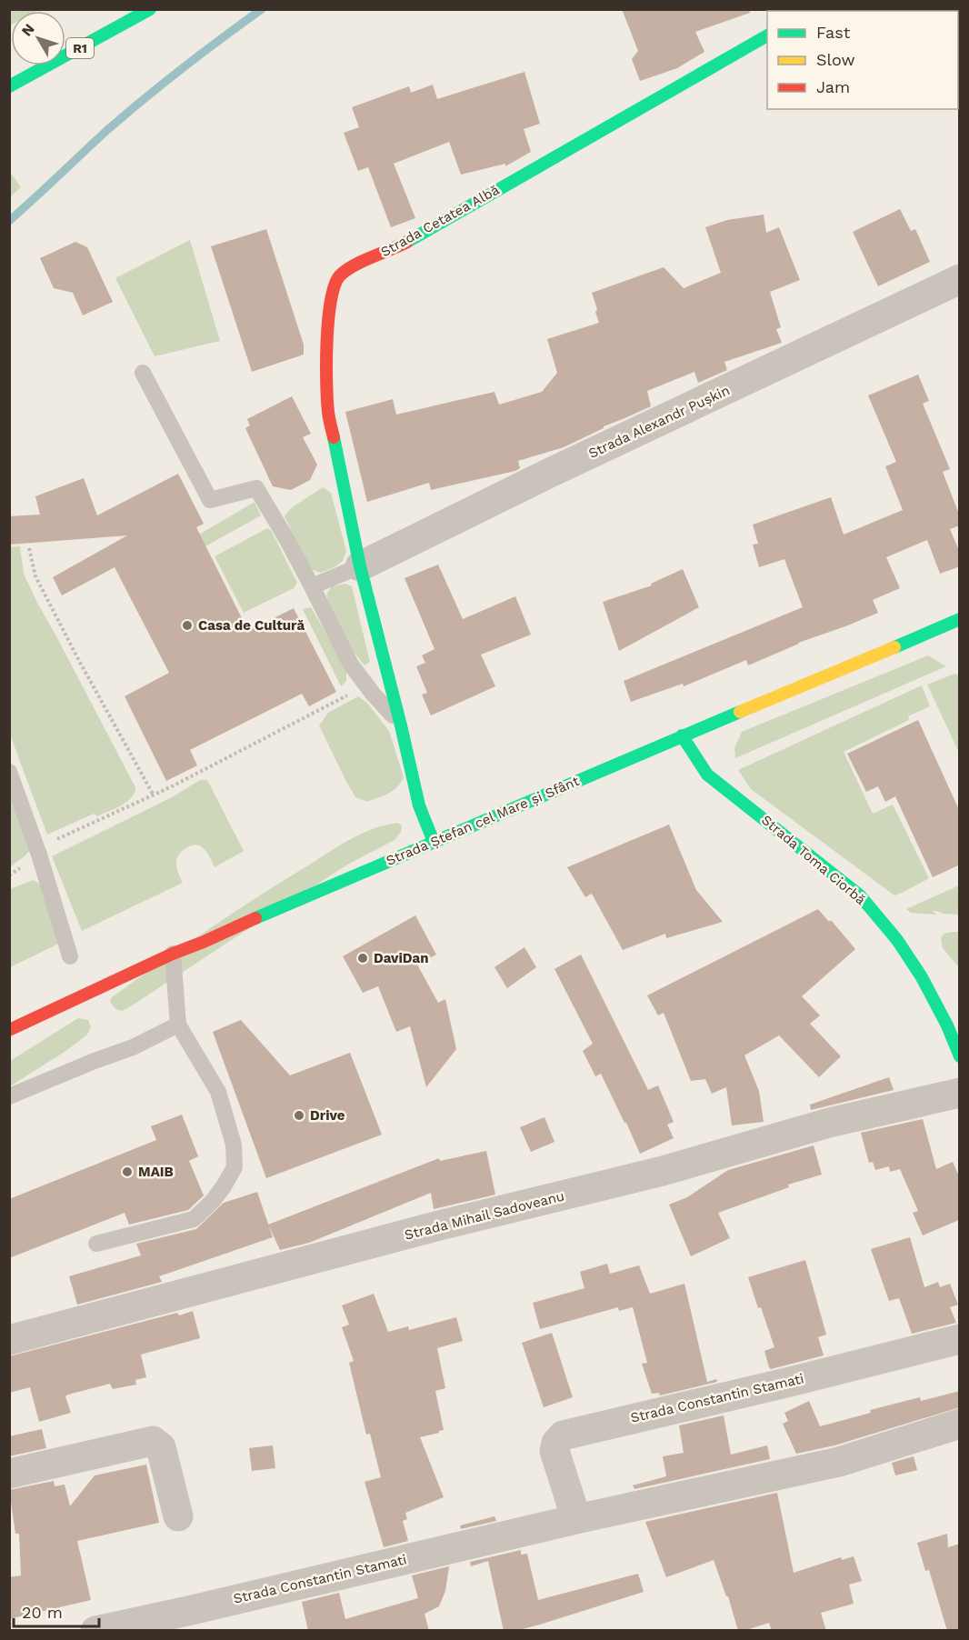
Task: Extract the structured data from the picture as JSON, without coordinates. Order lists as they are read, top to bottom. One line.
{"streets":{"main road":["R1","Strada Cetatea Albă","Strada Ștefan cel Mare și Sfânt","Strada Toma Ciorbă"],"street":["Strada Alexandr Pușkin","Strada Mihail Sadoveanu","Strada Constantin Stamati"]},"crossings":[["Strada Cetatea Albă","Strada Alexandr Pușkin"],["Strada Ștefan cel Mare și Sfânt","Strada Toma Ciorbă"]],"places":["Casa de Cultură","DaviDan","Drive","MAIB"],"legend":["Fast","Slow","Jam"],"scale_bar":"20 m","north":"top left"}
